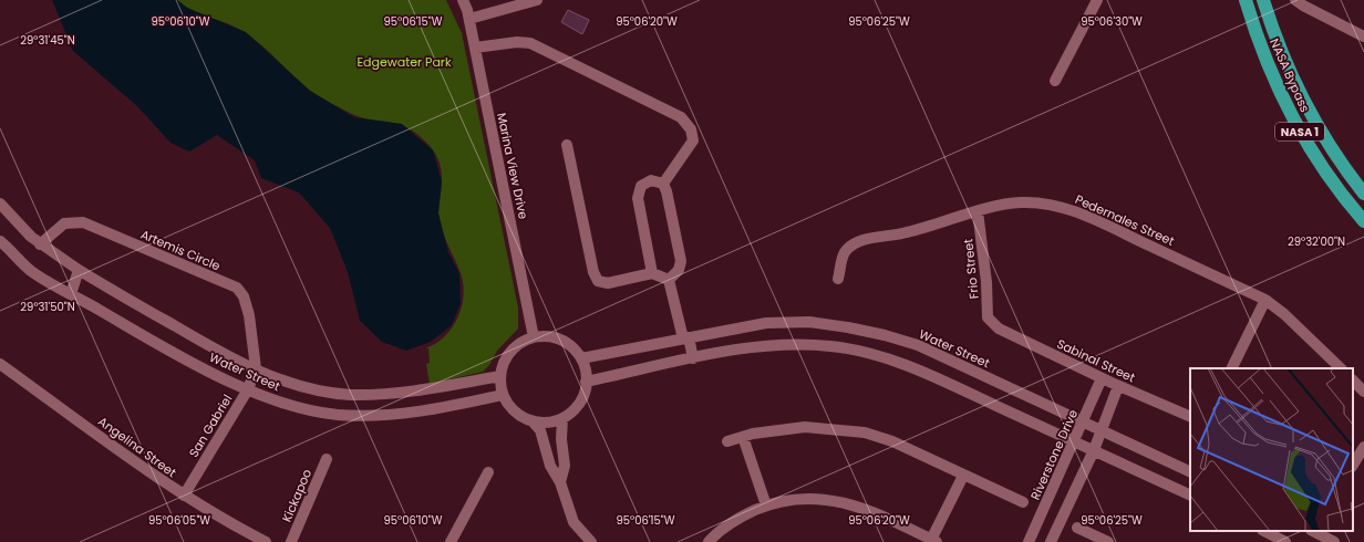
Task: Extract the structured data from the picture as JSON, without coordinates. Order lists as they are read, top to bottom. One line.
{"streets":{"highway":["NASA Bypass","NASA 1"],"street":["Marina View Drive","Pedernales Street","Artemis Circle","Frio Street","Water Street","Sabinal Street","San Gabriel","Angelina Street","Riverstone Drive","Kickapoo"]},"crossings":[["Marina View Drive","Water Street"],["Pedernales Street","Frio Street"],["Artemis Circle","Water Street"],["Artemis Circle","San Gabriel"],["Frio Street","Sabinal Street"],["Water Street","San Gabriel"],["Water Street","Riverstone Drive"],["Sabinal Street","Riverstone Drive"],["San Gabriel","Angelina Street"]],"parks":["Edgewater Park"],"coordinates":["95°06'10\"W","95°06'15\"W","95°06'20\"W","95°06'25\"W","95°06'30\"W","29°31'45\"N","29°32'00\"N","29°31'50\"N","95°06'05\"W"]}
